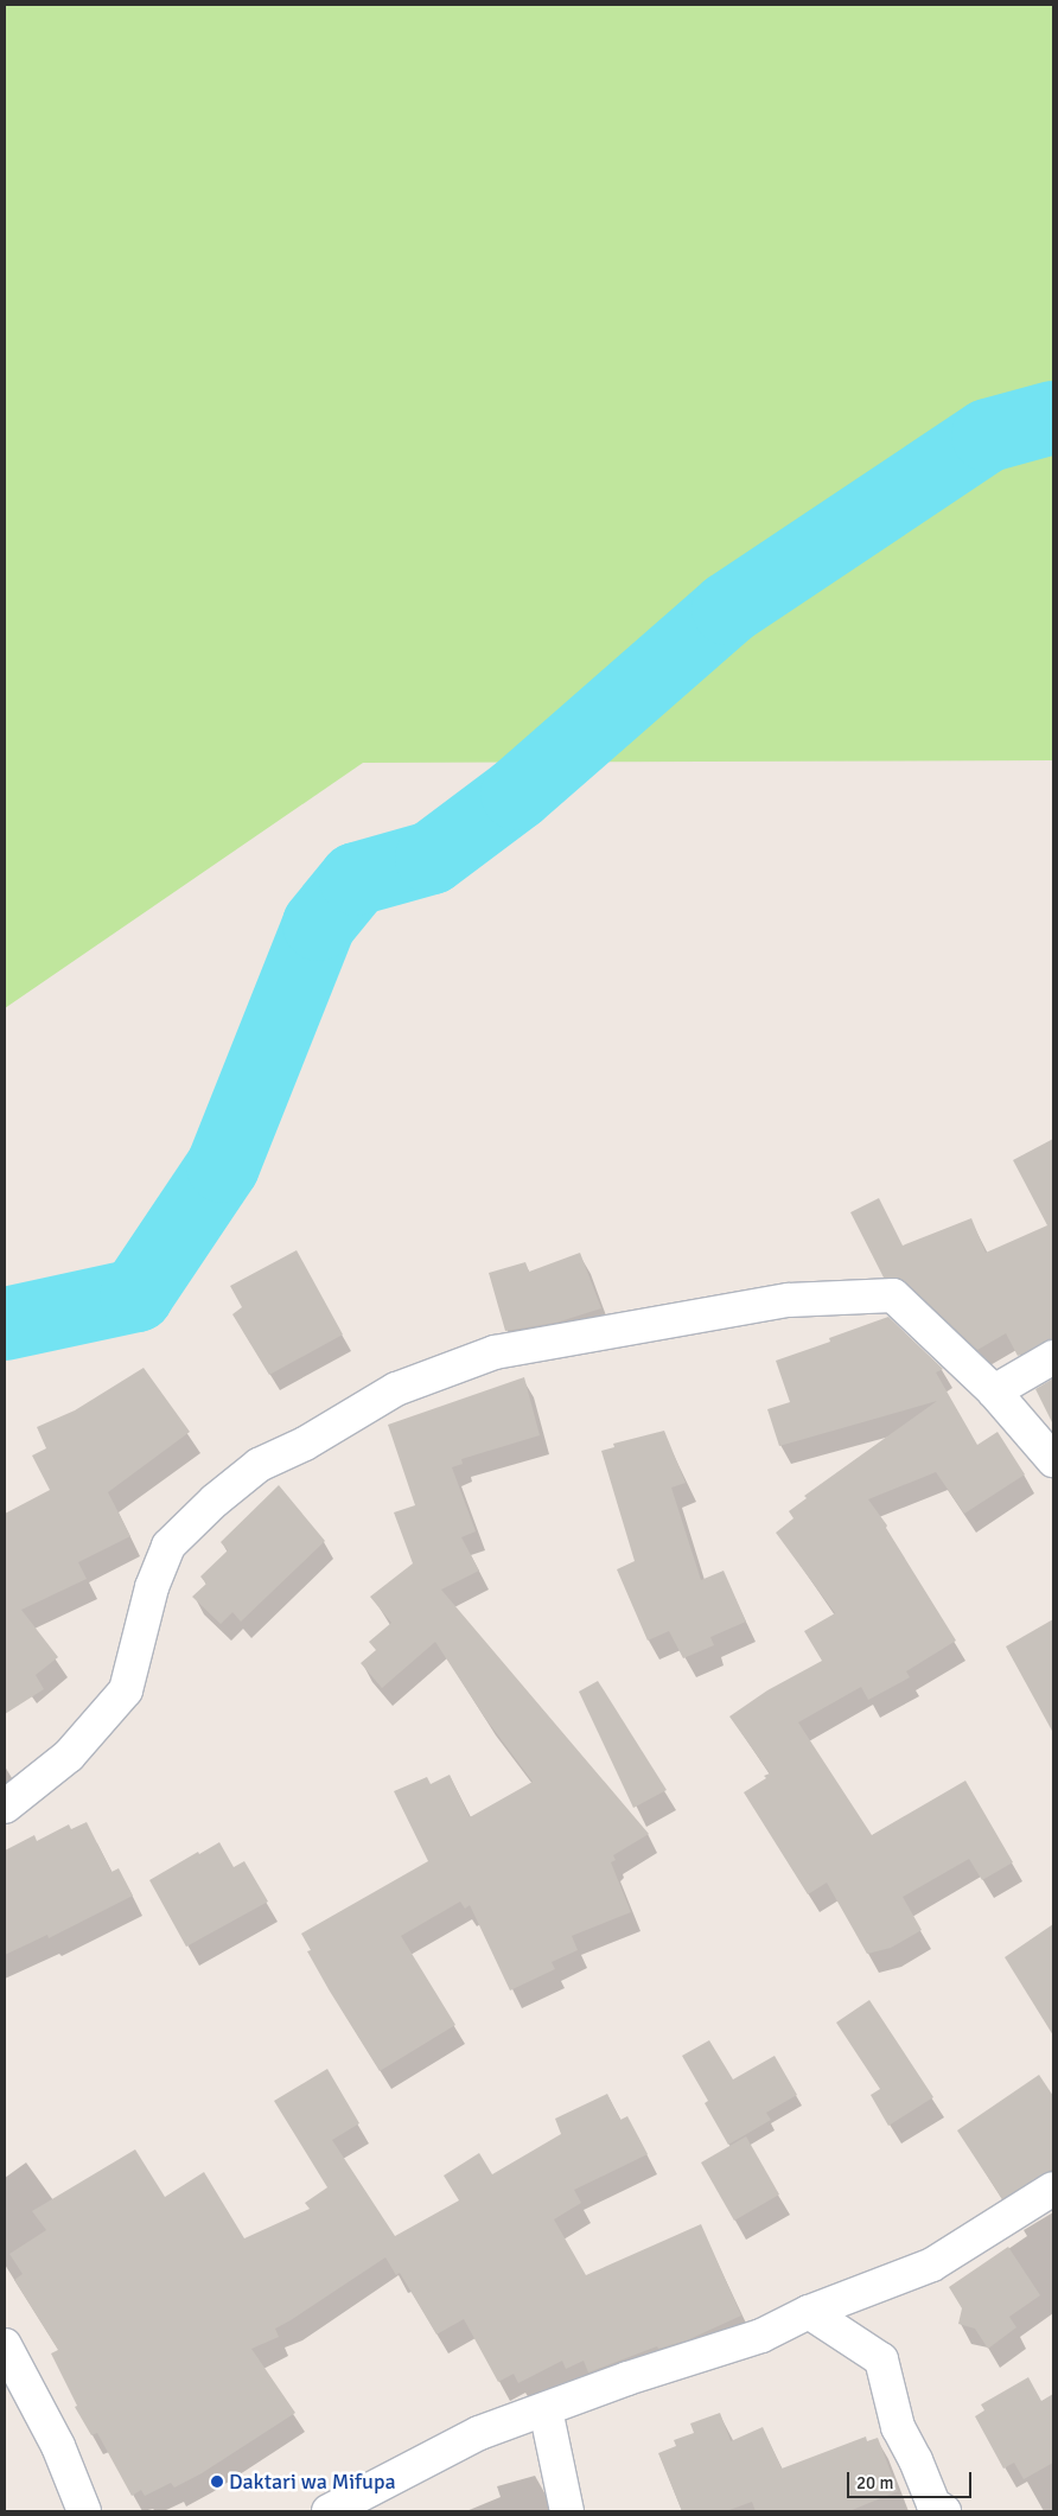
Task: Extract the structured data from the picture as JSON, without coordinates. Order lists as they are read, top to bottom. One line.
{"places":["Daktari wa Mifupa"],"scale_bar":"20 m"}
